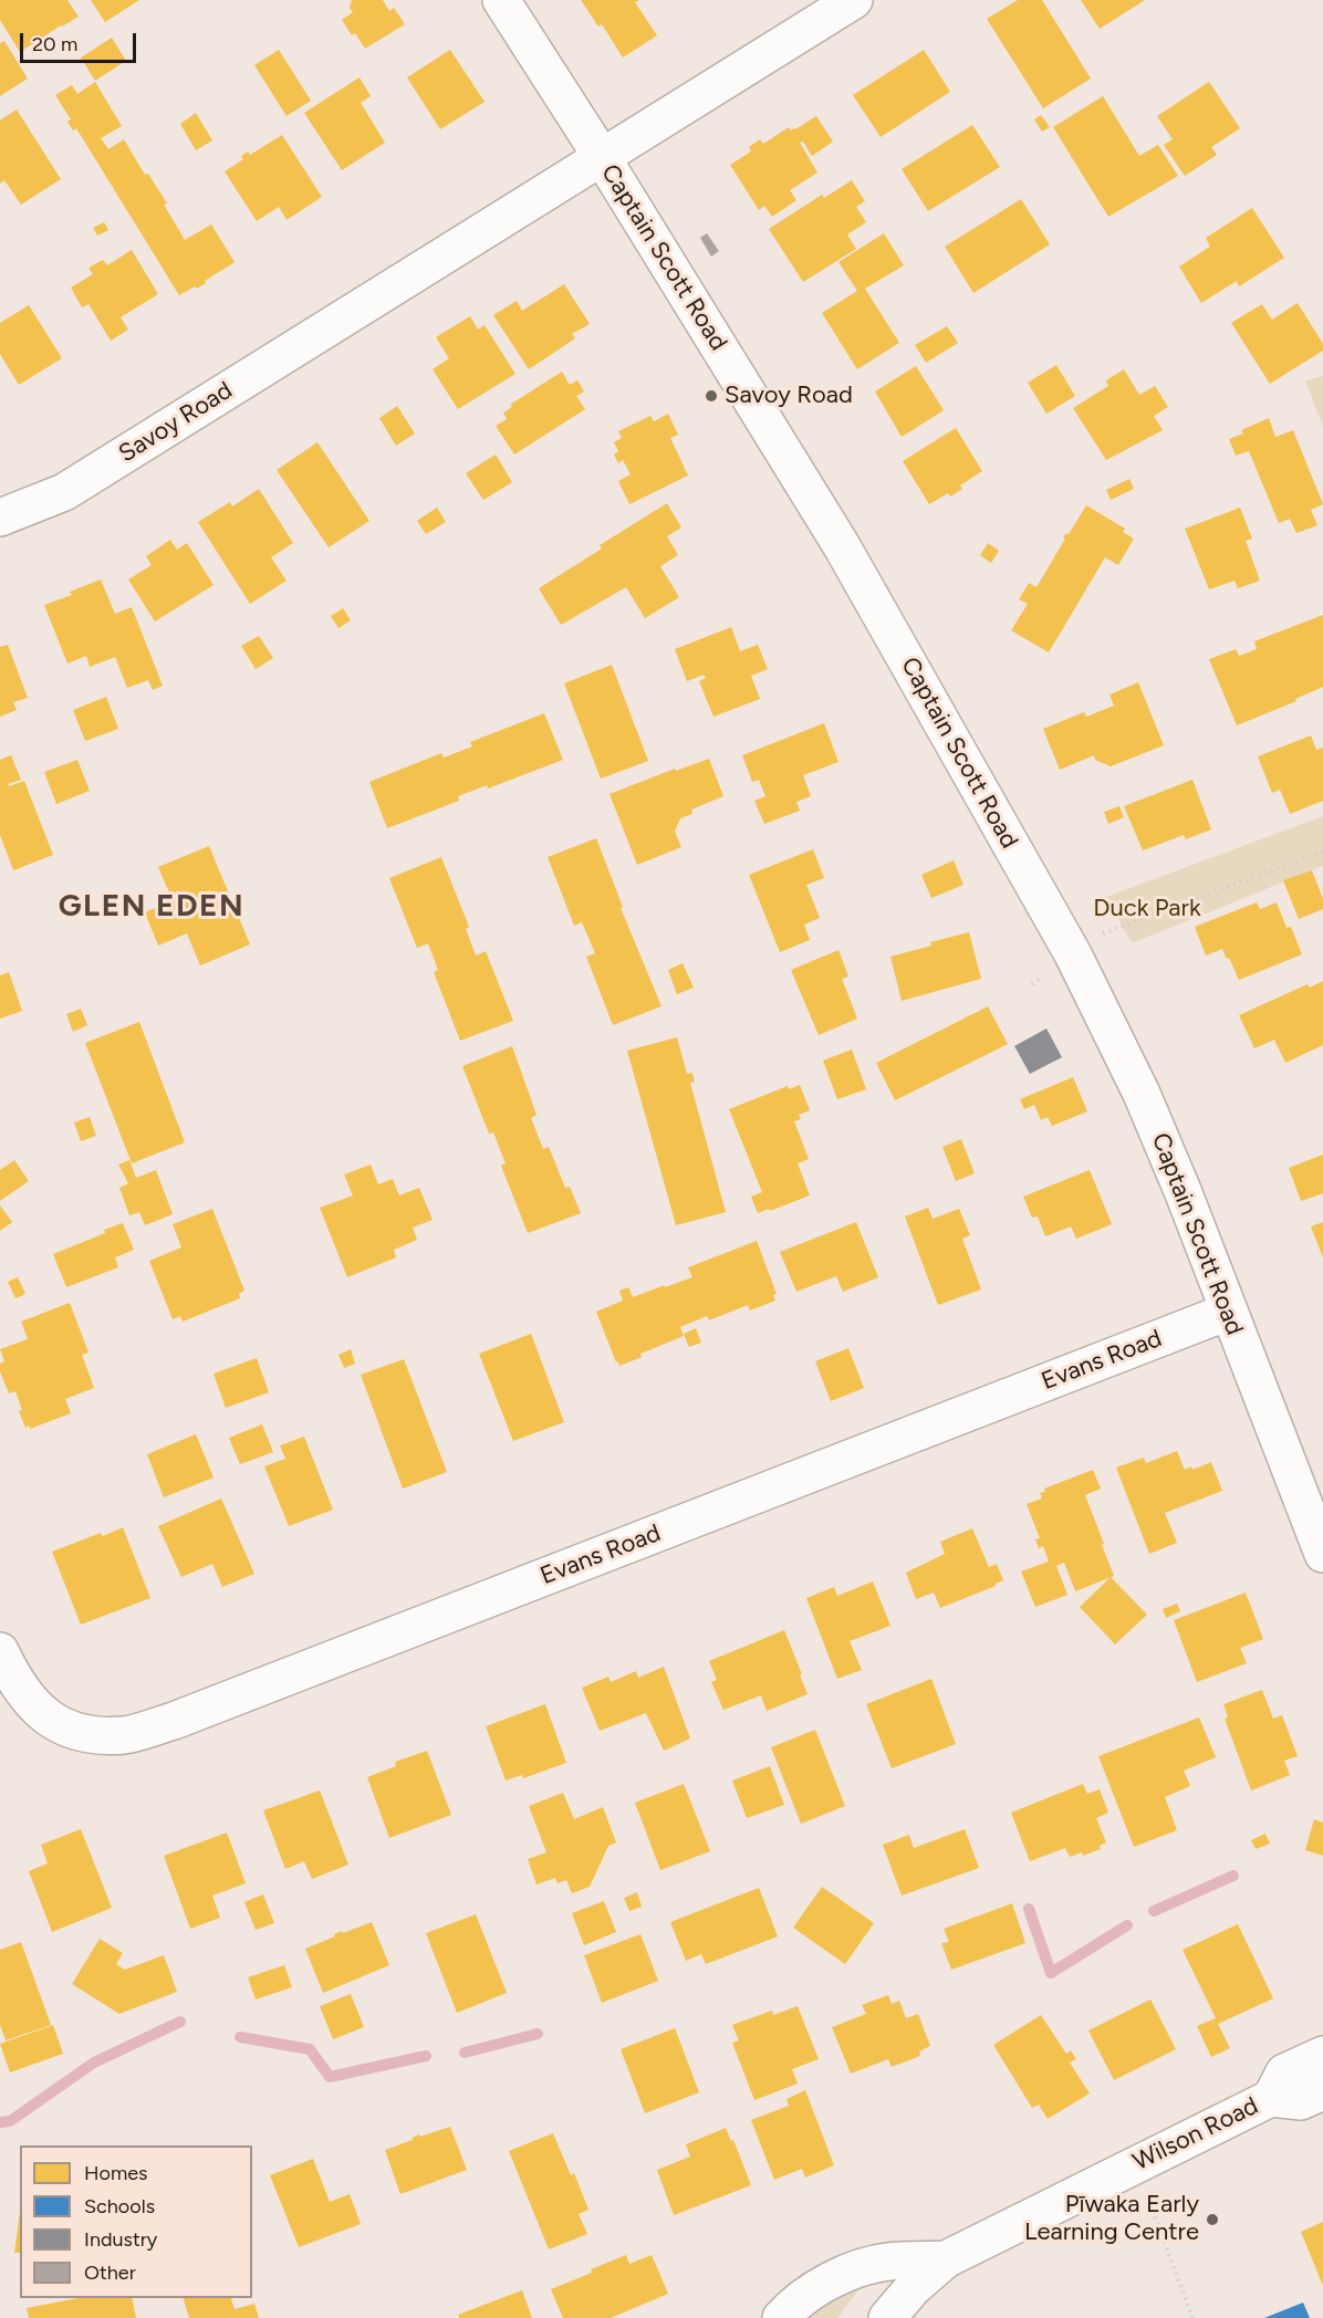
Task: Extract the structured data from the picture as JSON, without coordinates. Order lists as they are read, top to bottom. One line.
{"streets":{"street":["Captain Scott Road","Savoy Road","Evans Road","Wilson Road"]},"crossings":[["Captain Scott Road","Savoy Road"],["Captain Scott Road","Evans Road"]],"districts":["GLEN EDEN"],"parks":["Duck Park"],"places":["Savoy Road","Pīwaka Early Learning Centre"],"legend":["Homes","Schools","Industry","Other"],"scale_bar":"20 m"}
